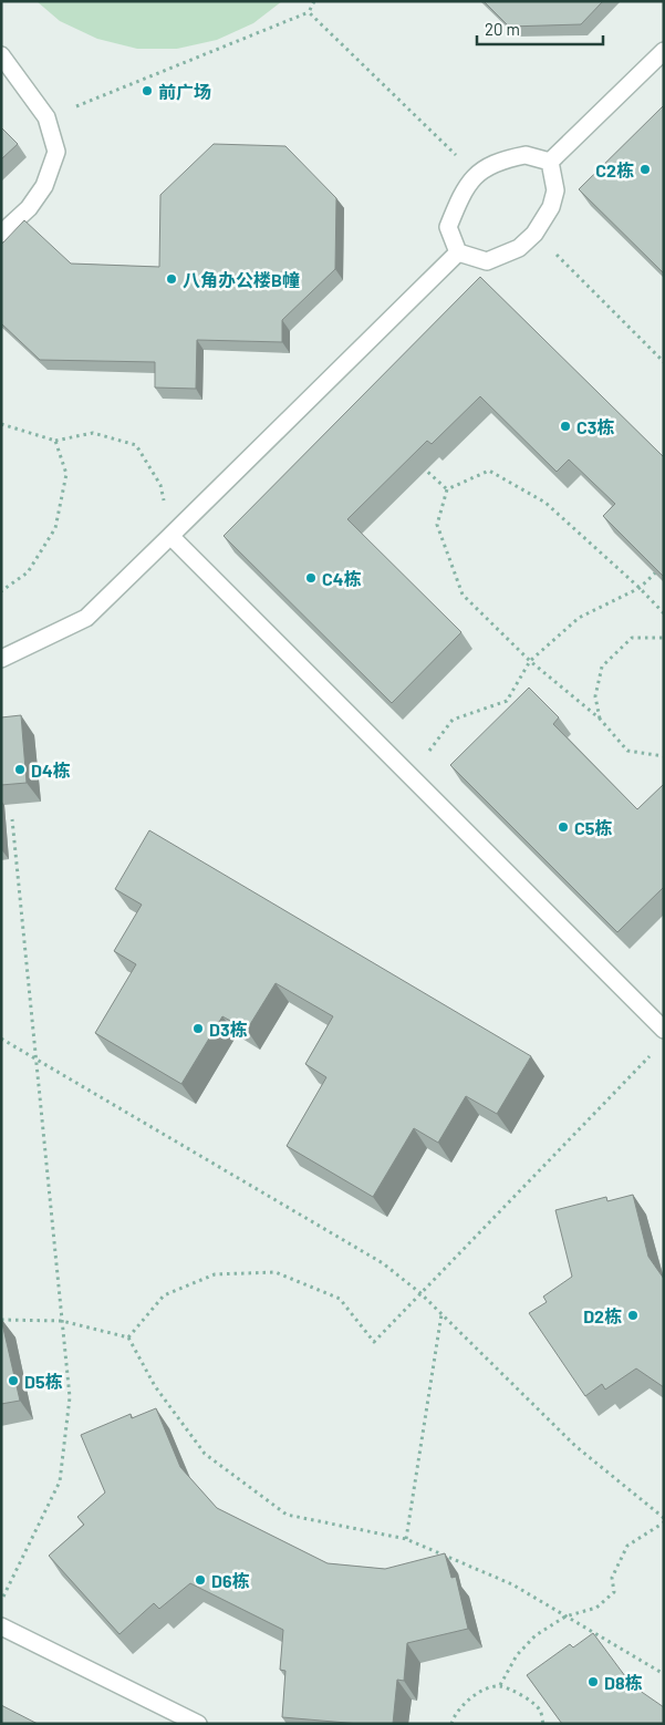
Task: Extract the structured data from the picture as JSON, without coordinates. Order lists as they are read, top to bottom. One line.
{"places":["前广场","C2栋","八角办公楼B幢","C3栋","C4栋","D4栋","C5栋","D3栋","D2栋","D5栋","D6栋","D8栋"],"scale_bar":"20 m"}
